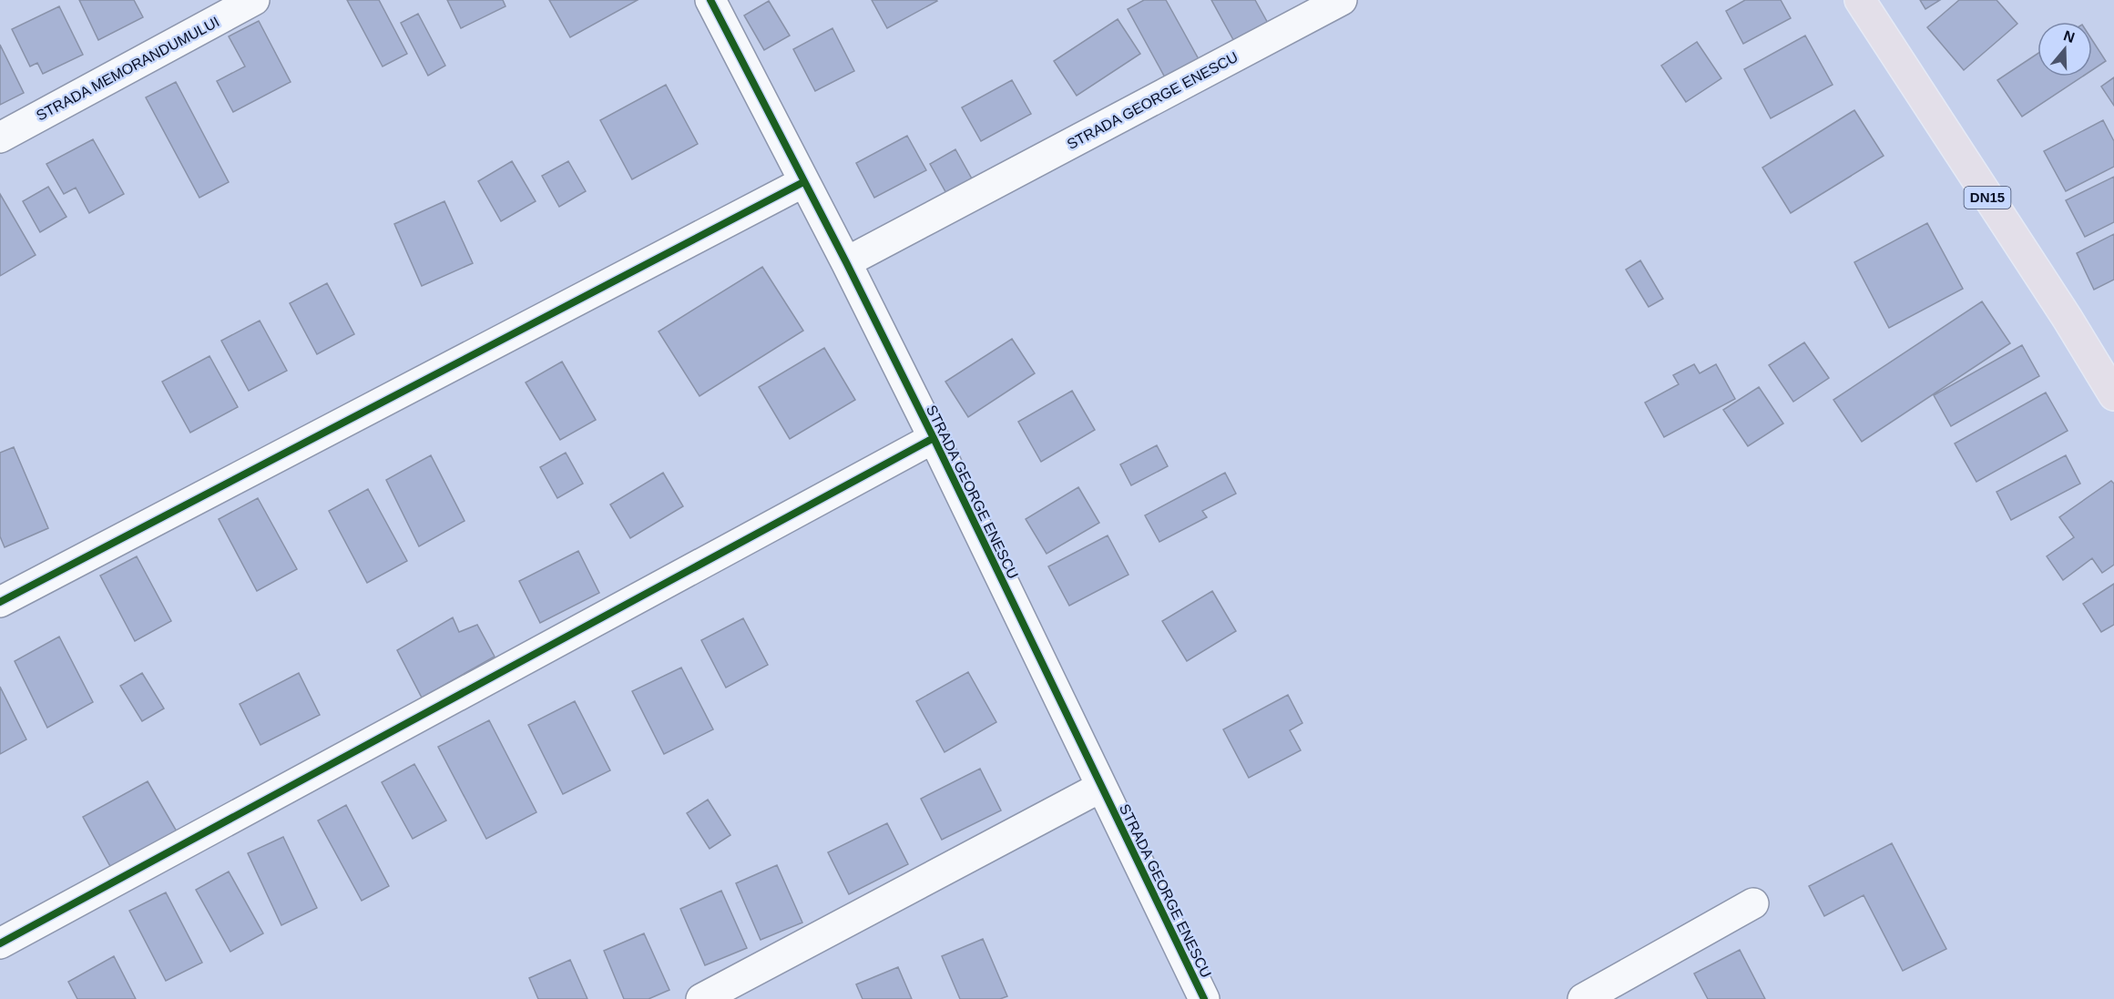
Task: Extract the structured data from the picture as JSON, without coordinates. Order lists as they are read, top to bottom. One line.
{"streets":{"main road":["DN15"],"street":["STRADA MEMORANDUMULUI","STRADA GEORGE ENESCU"]},"north":"top"}
